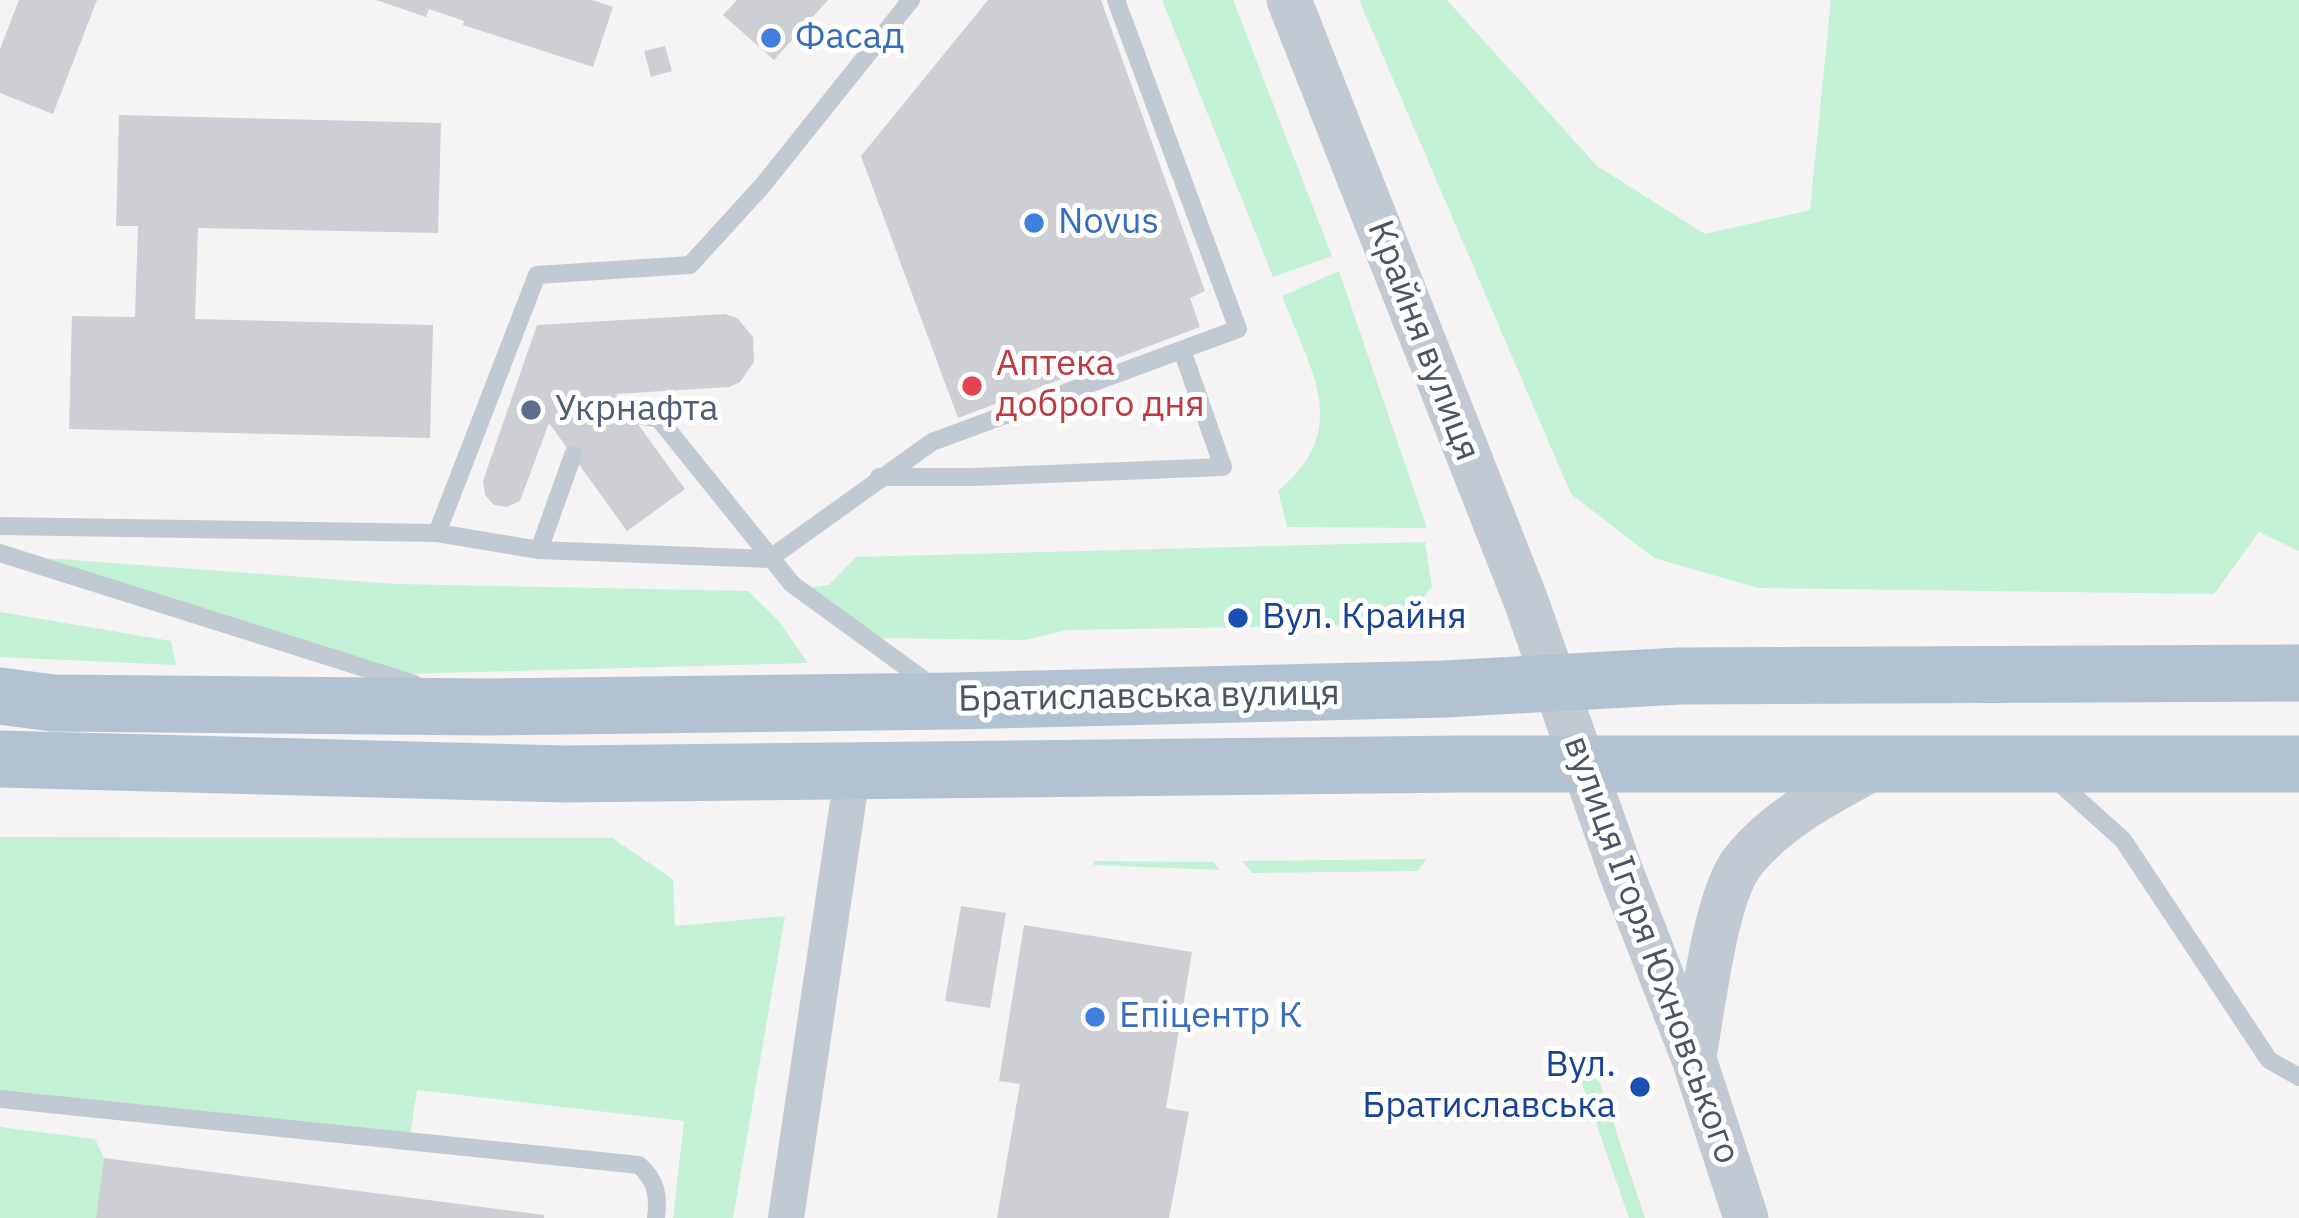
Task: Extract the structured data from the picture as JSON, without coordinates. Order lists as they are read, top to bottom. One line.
{"streets":{"main road":["Братиславська вулиця"],"street":["Крайня вулиця","вулиця Ігоря Юхновського"]},"crossings":[["Крайня вулиця","Братиславська вулиця"],["Крайня вулиця","вулиця Ігоря Юхновського"],["Братиславська вулиця","вулиця Ігоря Юхновського"]],"places":["Фасад","Novus","Аптека доброго дня","Укрнафта","Вул. Крайня","Епіцентр К","Вул. Братиславська"]}
